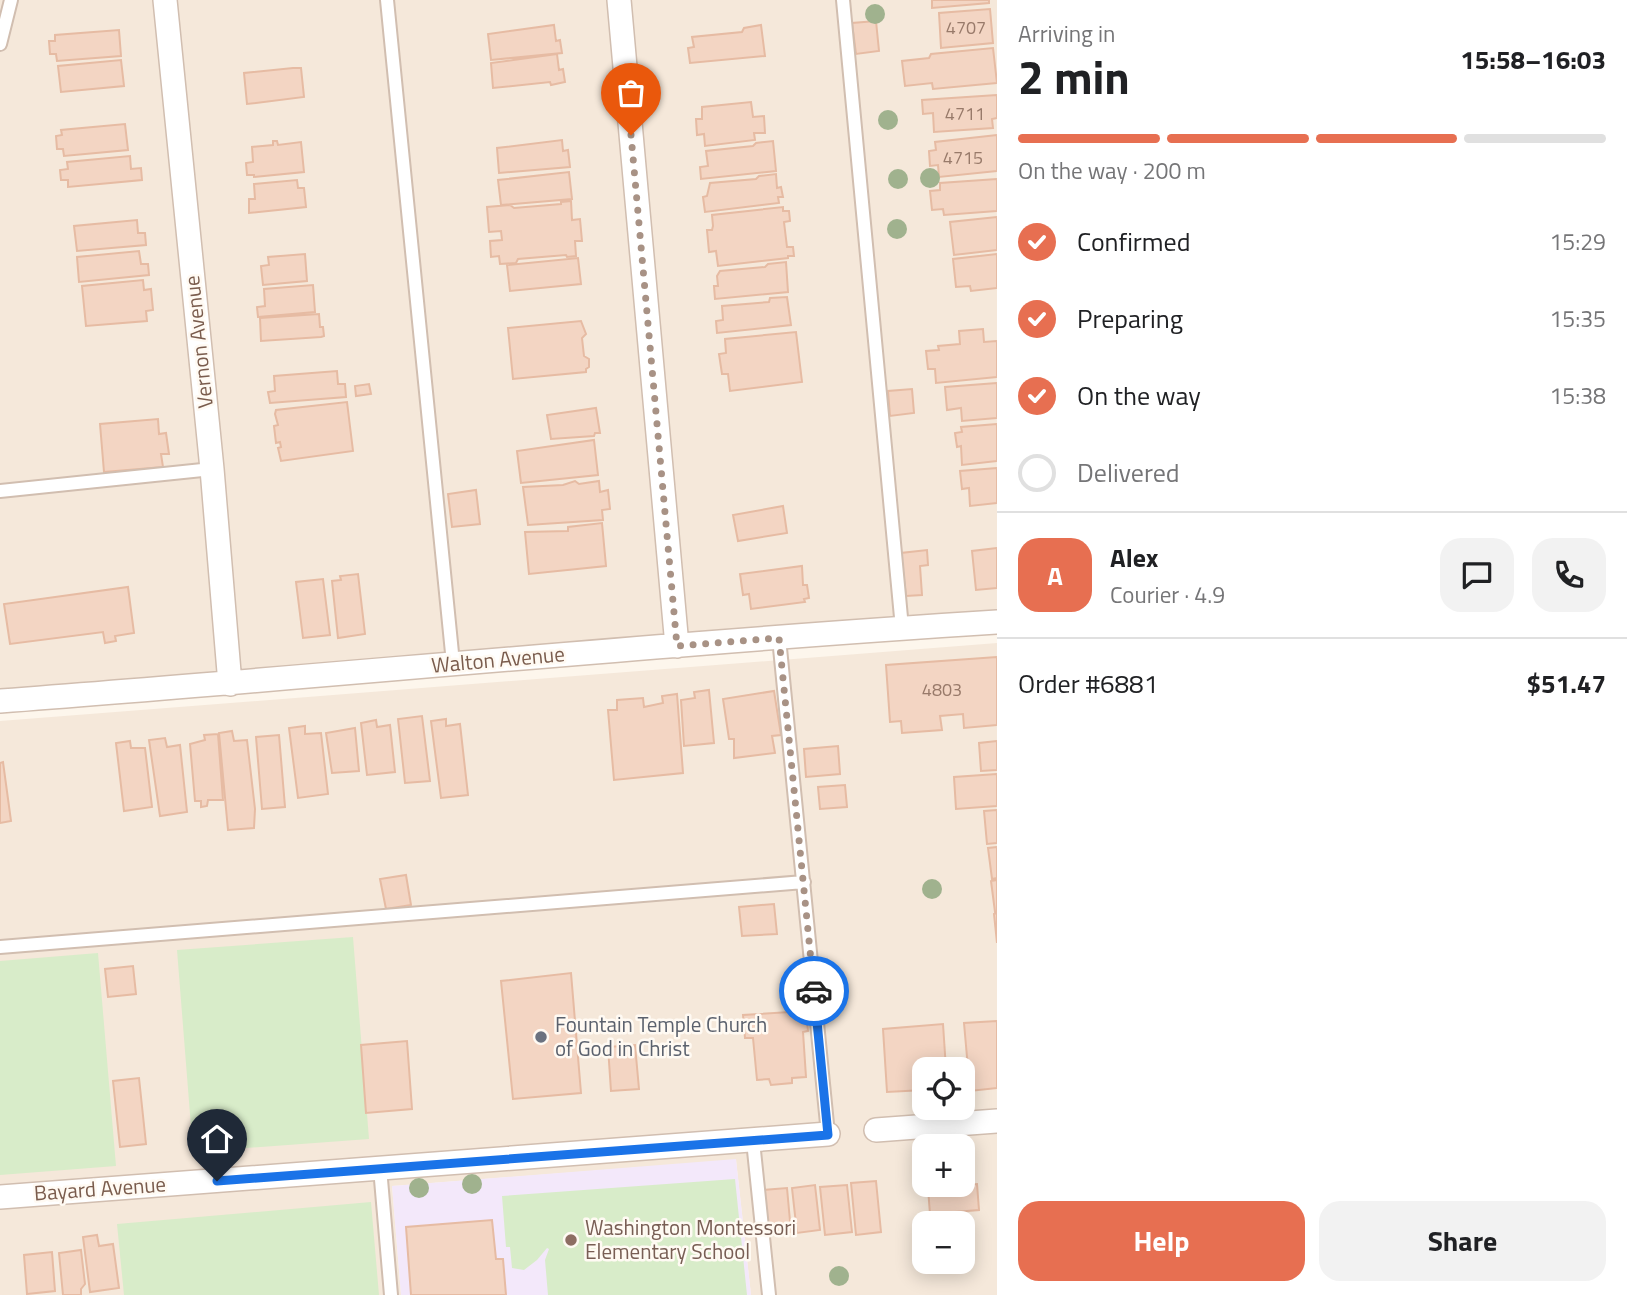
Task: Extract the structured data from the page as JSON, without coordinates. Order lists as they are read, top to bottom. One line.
{"streets":{"street":["Vernon Avenue","Walton Avenue","Bayard Avenue"]},"crossings":[["Vernon Avenue","Walton Avenue"]],"places":["Fountain Temple Church of God in Christ","Washington Montessori Elementary School"],"house_numbers":["4707","4711","4715","4803"],"page":{"heading":["2 min","Arriving in","15:58–16:03"],"panel":["Alex","Courier · 4.9","Order #6881","$51.47"],"bar":"On the way · 200 m","list":[["Confirmed","15:29"],["Preparing","15:35"],["On the way","15:38"],"Delivered"],"round":"A","map_buttons":["+","−"],"buttons":["Help","Share"]}}
